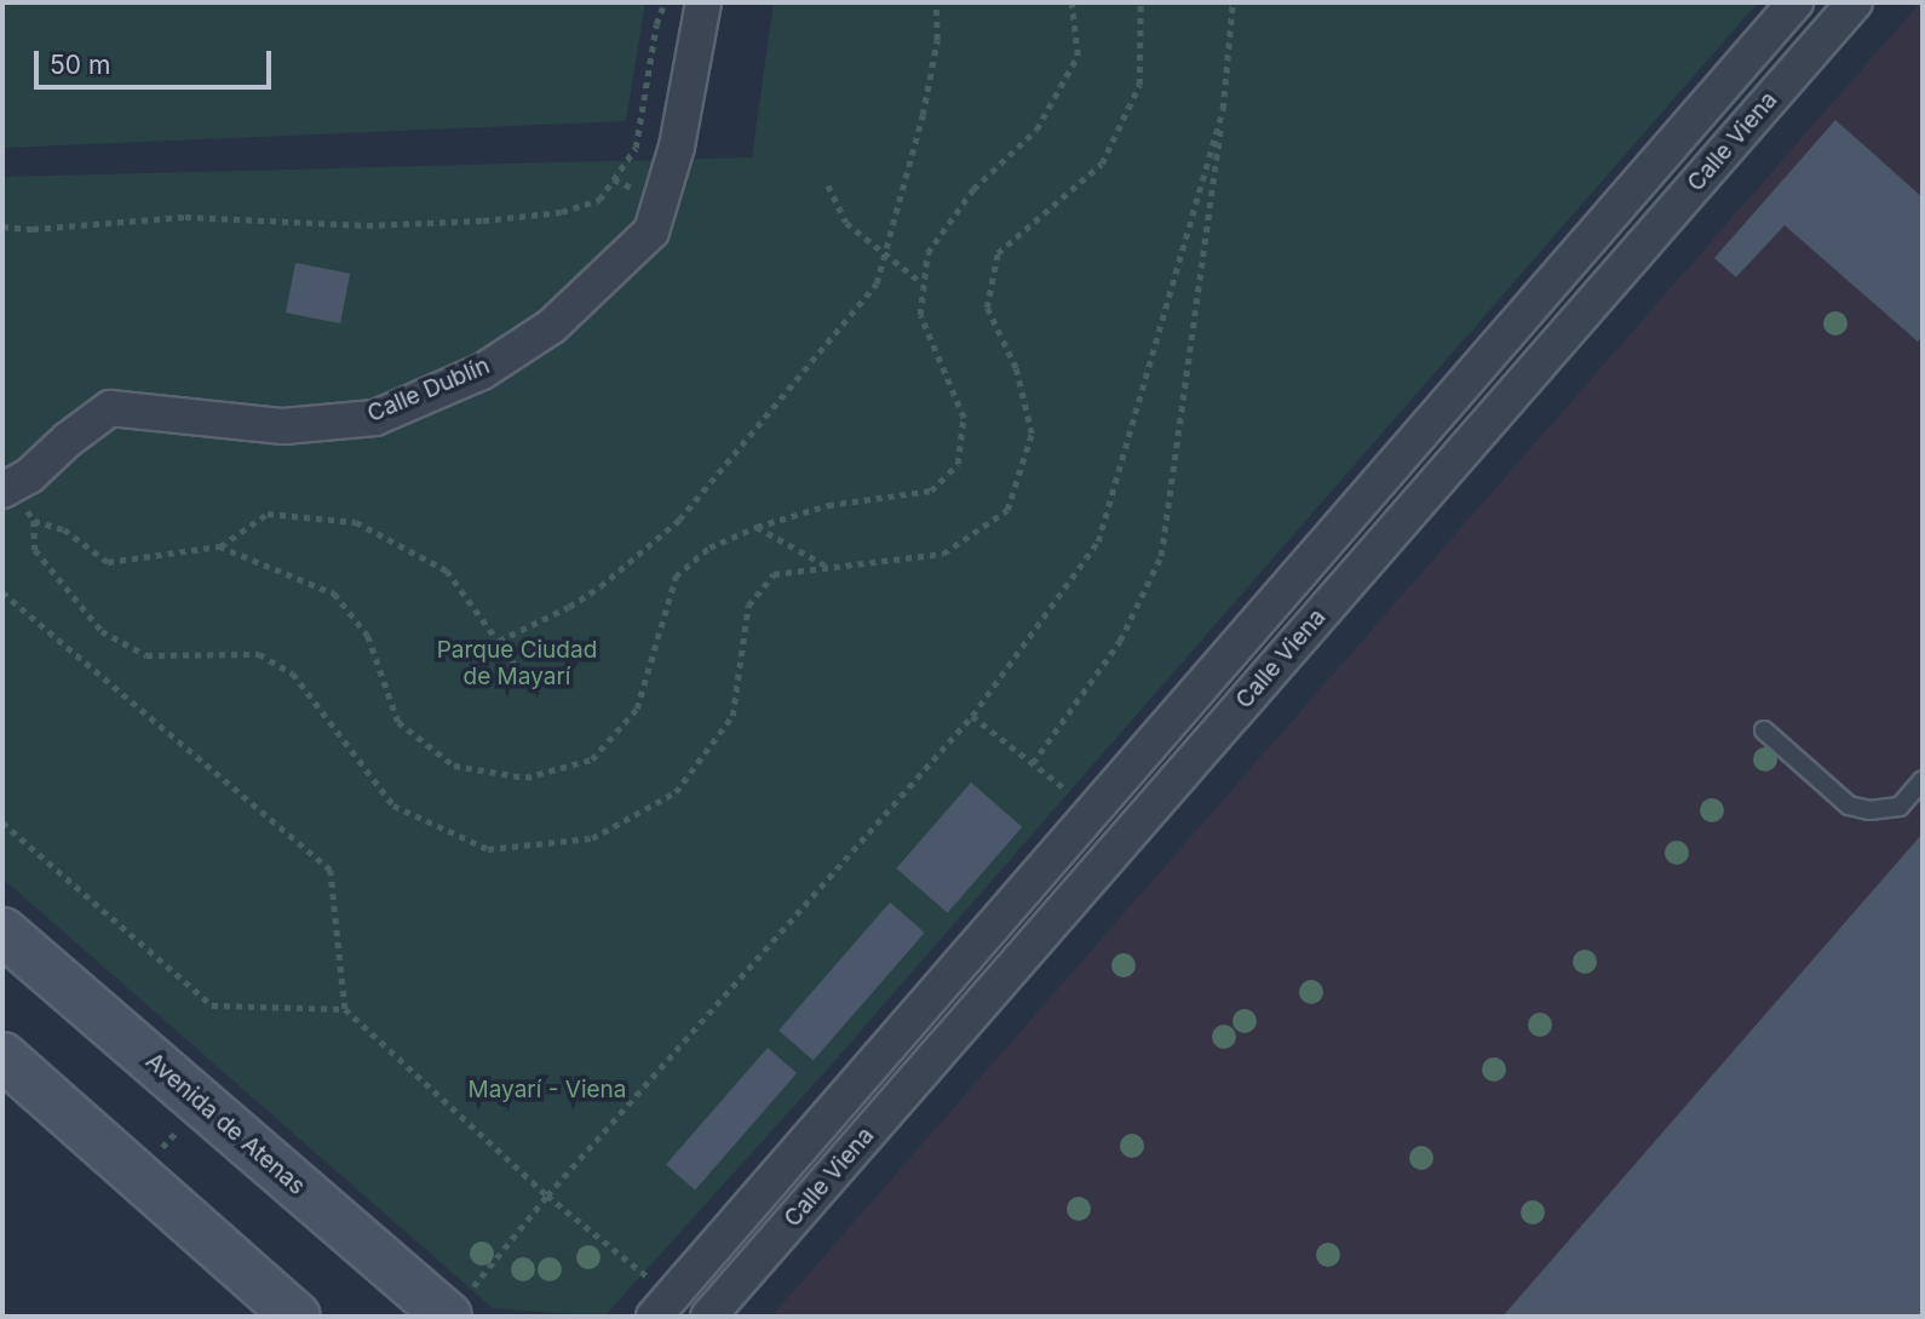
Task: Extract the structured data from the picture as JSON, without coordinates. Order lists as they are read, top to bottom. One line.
{"streets":{"street":["Calle Viena","Calle Dublín","Avenida de Atenas"]},"parks":["Parque Ciudad de Mayarí","Mayarí - Viena"],"scale_bar":"50 m"}
